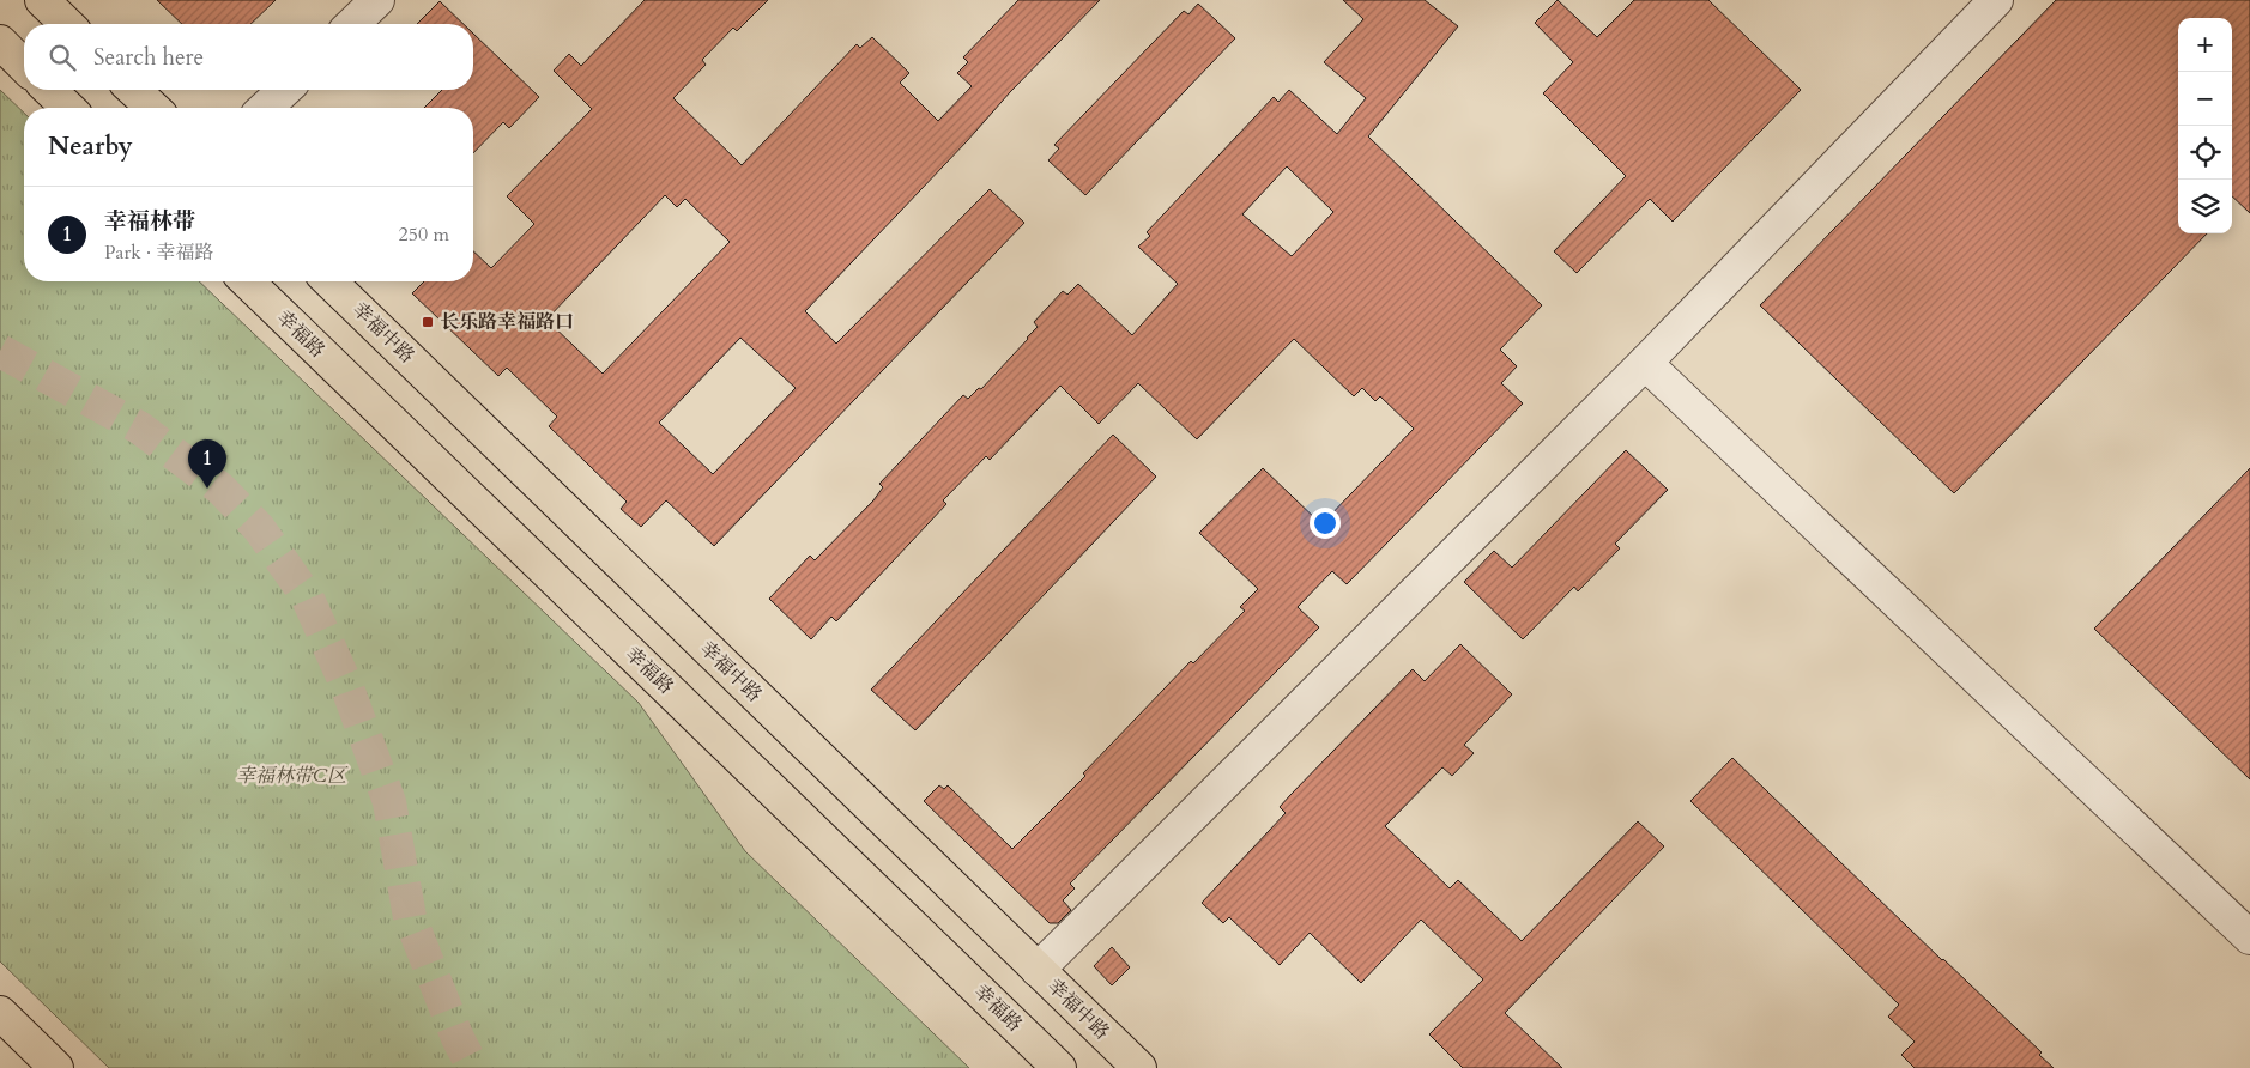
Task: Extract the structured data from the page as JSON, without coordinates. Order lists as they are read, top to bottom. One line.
{"streets":{"main road":["幸福中路","幸福路"]},"parks":["幸福林带C区"],"places":{"transit":["长乐路幸福路口"]},"page":{"map_buttons":["+","−"],"search":"Search here","heading":"Nearby","list":[{"mark":"1","name":"幸福林带","note":"Park · 幸福路","value":"250 m"}],"pins":"1"}}
